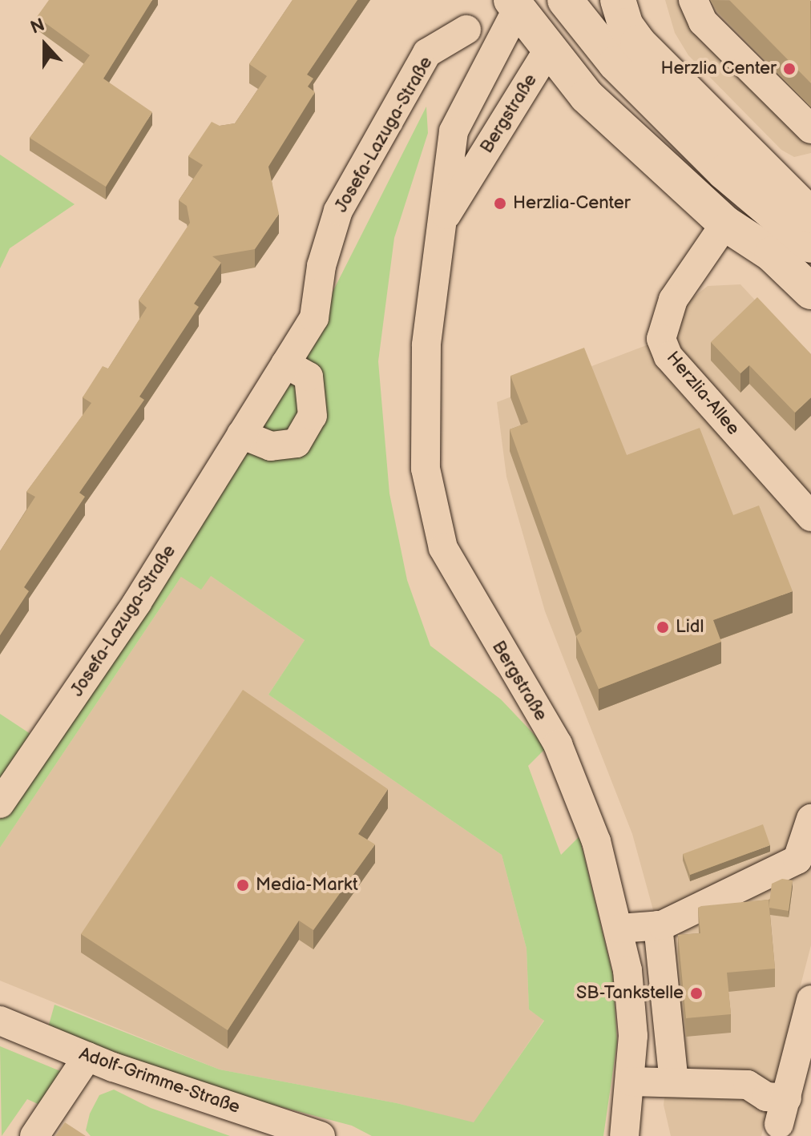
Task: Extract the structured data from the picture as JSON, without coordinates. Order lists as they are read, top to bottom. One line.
{"streets":{"main road":["Bergstraße"],"street":["Josefa-Lazuga-Straße","Herzlia-Allee","Adolf-Grimme-Straße"]},"places":["Herzlia Center","Herzlia-Center","Lidl","Media-Markt","SB-Tankstelle"],"north":"top"}
